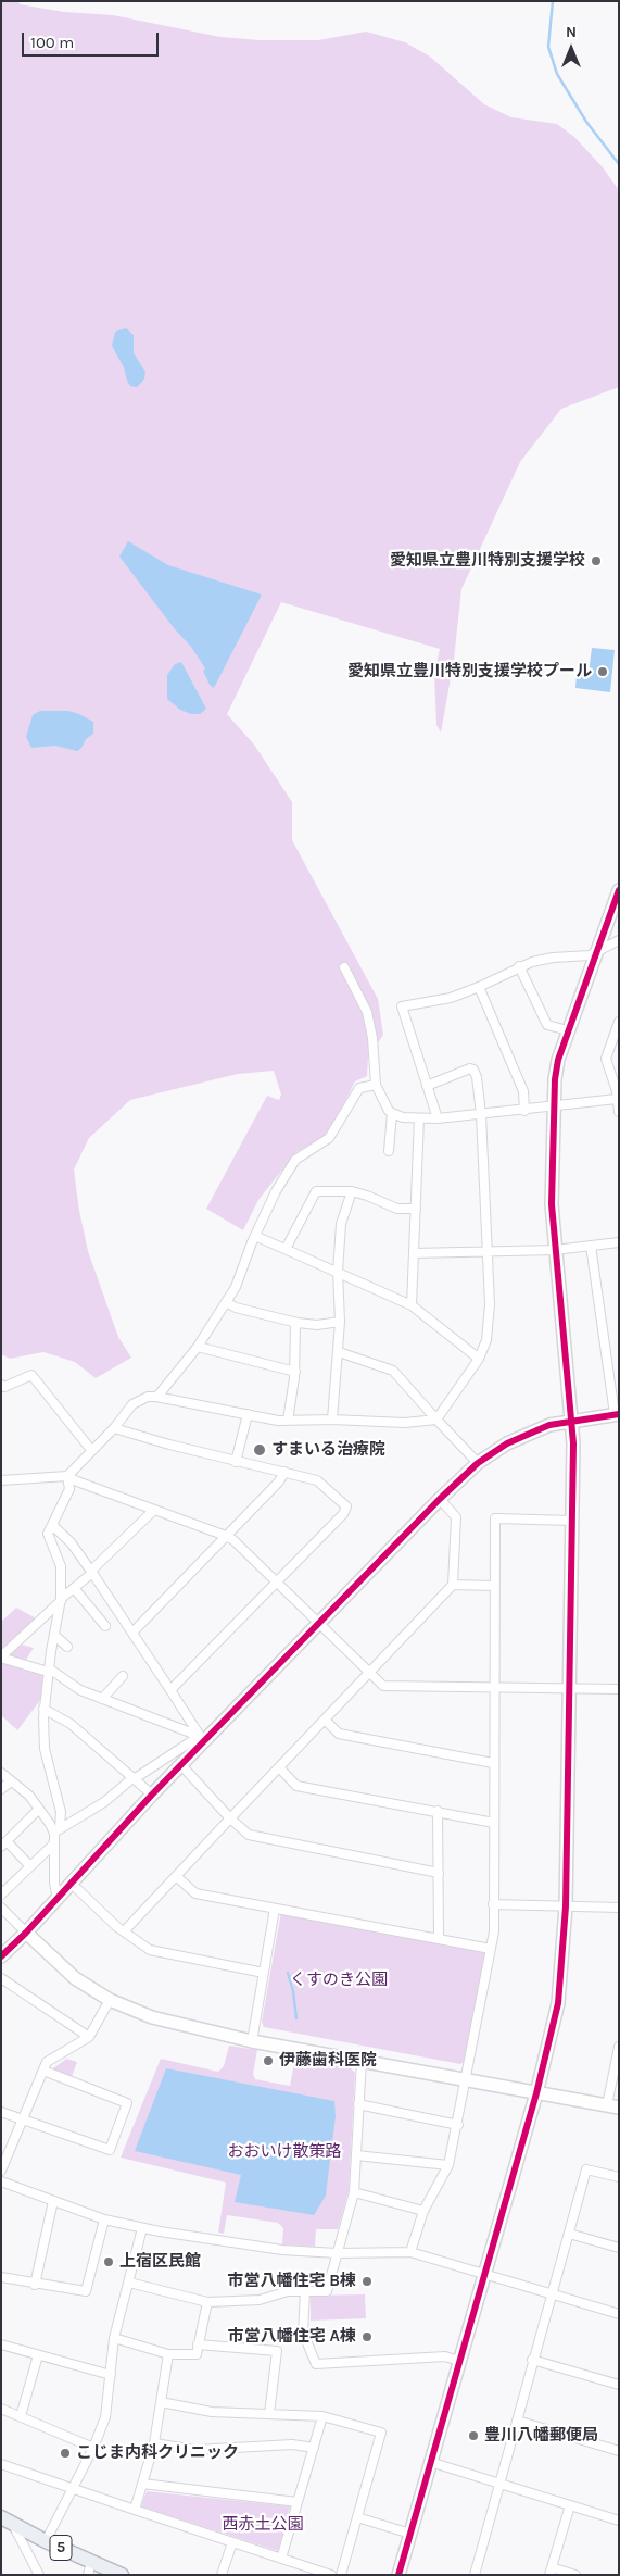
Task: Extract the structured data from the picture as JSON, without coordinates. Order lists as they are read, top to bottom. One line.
{"streets":{"main road":["5"]},"parks":["くすのき公園","おおいけ散策路","西赤土公園"],"places":["愛知県立豊川特別支援学校","愛知県立豊川特別支援学校プール","すまいる治療院","伊藤歯科医院","上宿区民館","市営八幡住宅 B棟","市営八幡住宅 A棟","豊川八幡郵便局","こじま内科クリニック"],"scale_bar":"100 m","north":"top"}
